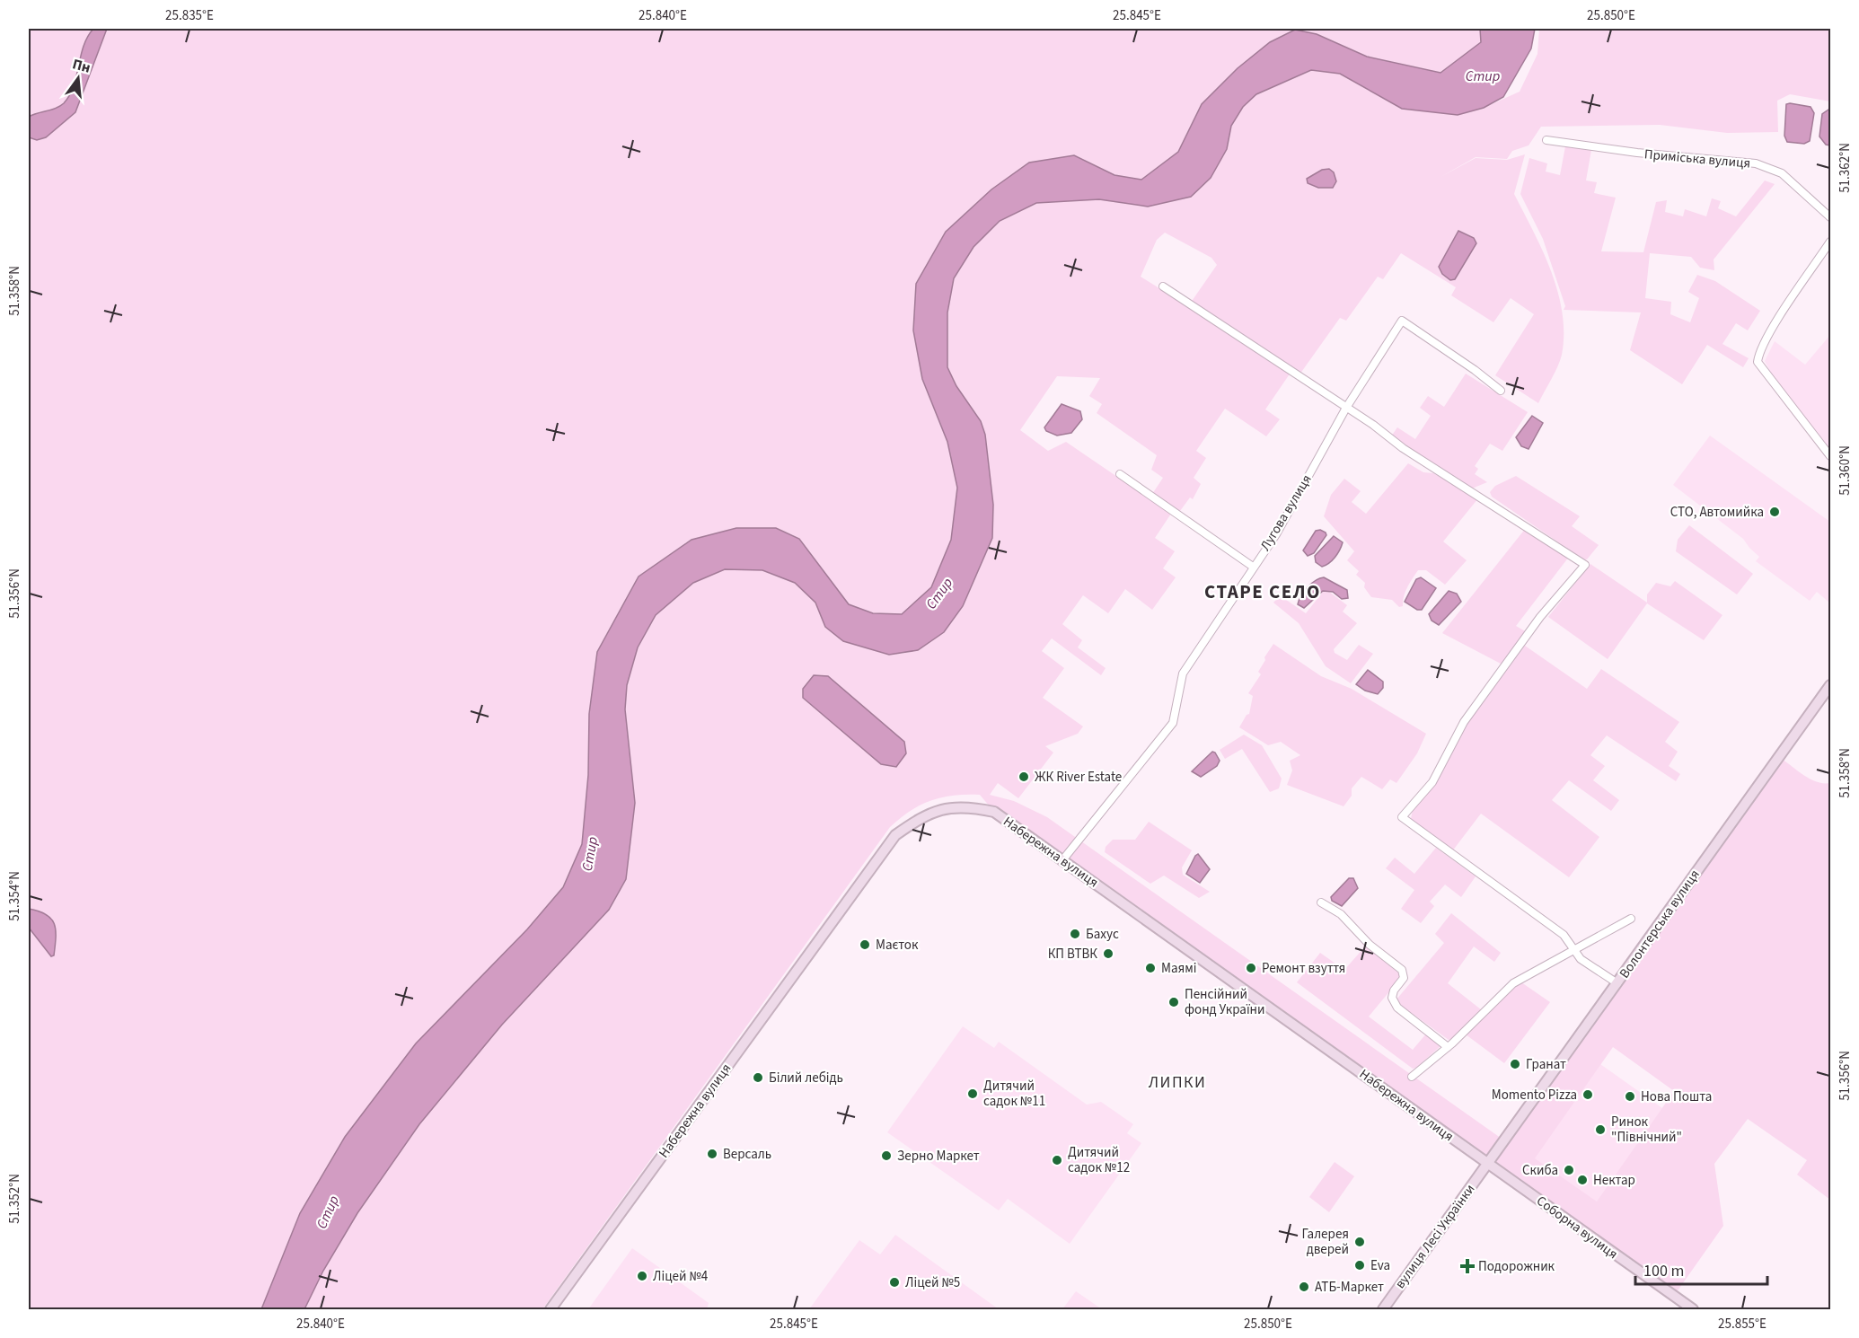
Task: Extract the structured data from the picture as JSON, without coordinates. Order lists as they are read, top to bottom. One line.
{"streets":{"street":["Приміська вулиця","Лугова вулиця","Набережна вулиця","Волонтерська вулиця","Соборна вулиця","вулиця Лесі Українки"]},"crossings":[["Лугова вулиця","Набережна вулиця"],["Набережна вулиця","Волонтерська вулиця"],["Набережна вулиця","Соборна вулиця"],["Набережна вулиця","вулиця Лесі Українки"],["Волонтерська вулиця","Соборна вулиця"],["Волонтерська вулиця","вулиця Лесі Українки"],["Соборна вулиця","вулиця Лесі Українки"]],"districts":["СТАРЕ СЕЛО","ЛИПКИ"],"water":["Стир"],"places":{"other":["СТО, Автомийка","ЖК River Estate","Бахус","Маєток","КП ВТВК","Маямі","Ремонт взуття","Пенсійний фонд України","Гранат","Білий лебідь","Дитячий садок №11","Momento Pizza","Нова Пошта","Ринок \"Північний\"","Версаль","Зерно Маркет","Дитячий садок №12","Скиба","Нектар","Галерея дверей","Eva","Ліцей №4","Ліцей №5","АТБ-Маркет"],"health":["Подорожник"]},"scale_bar":"100 m","north":"top","coordinates":["25.835°E","25.840°E","25.845°E","25.850°E","51.362°N","51.358°N","51.360°N","51.356°N","51.354°N","51.352°N","25.855°E"]}
